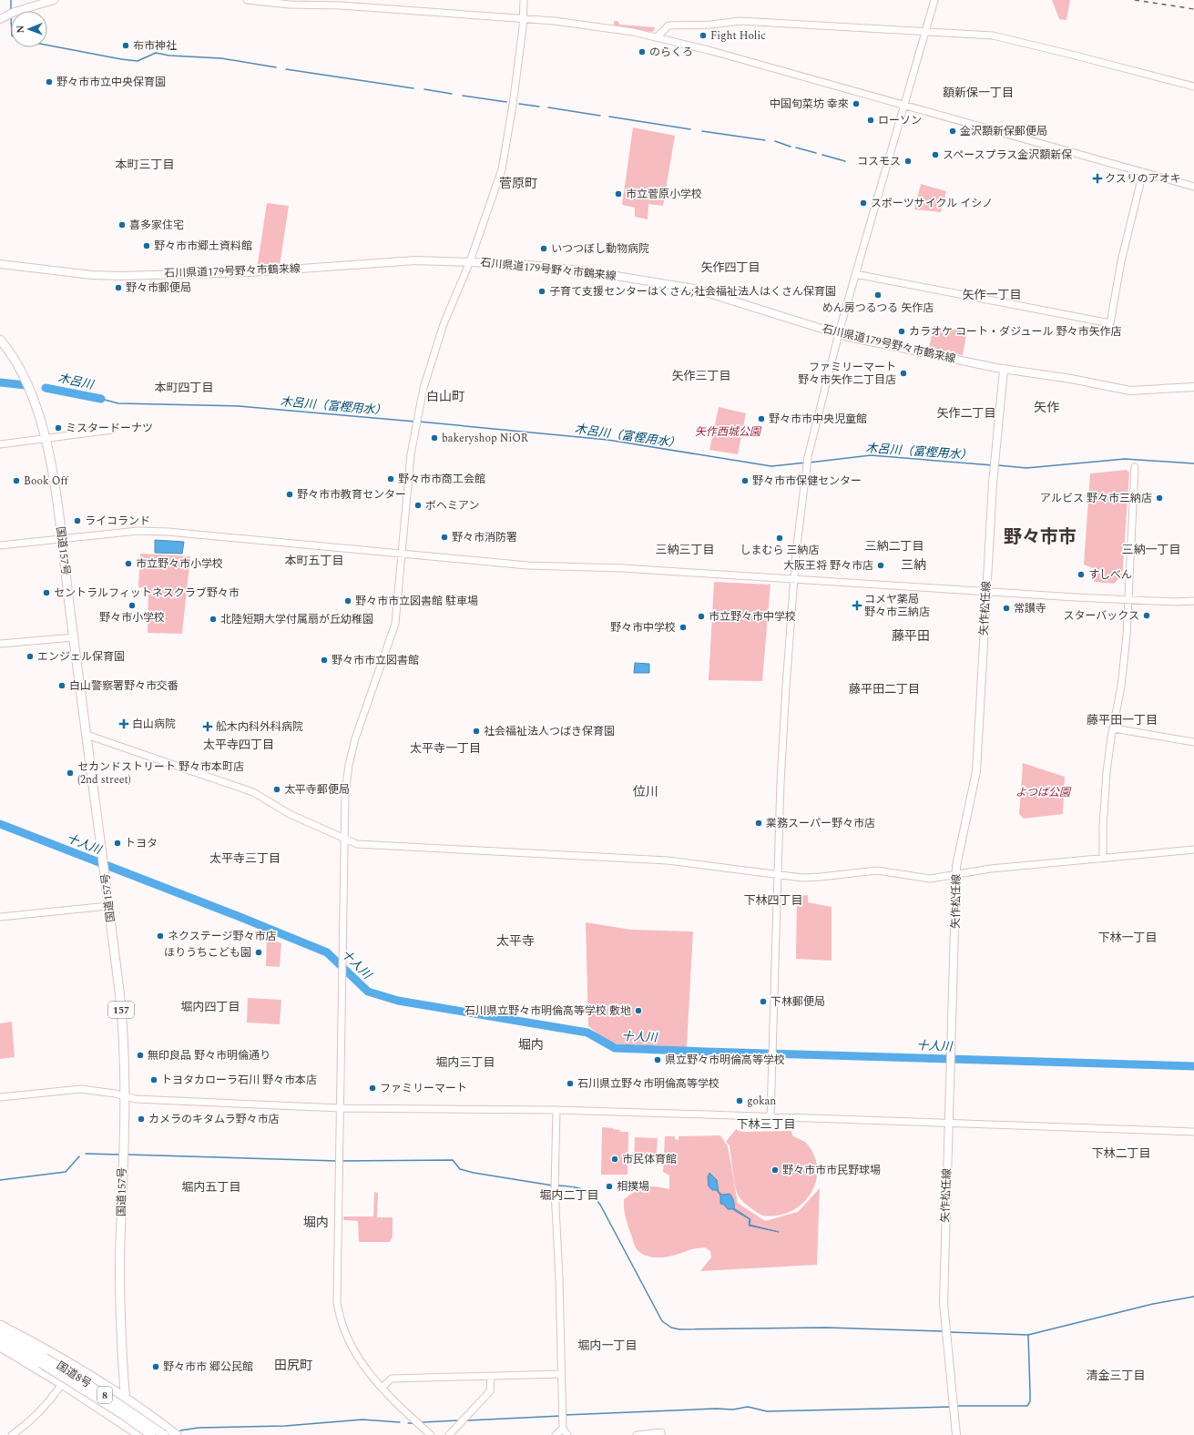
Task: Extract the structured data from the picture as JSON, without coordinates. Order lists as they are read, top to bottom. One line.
{"streets":{"highway":["国道157号","157","国道8号","8"],"main road":["石川県道179号野々市鶴来線","矢作松任線"]},"crossings":[["石川県道179号野々市鶴来線","矢作松任線"],["国道157号","8"]],"districts":["額新保一丁目","本町三丁目","菅原町","矢作四丁目","矢作一丁目","矢作三丁目","本町四丁目","白山町","矢作","矢作二丁目","野々市市","三納二丁目","三納三丁目","三納一丁目","本町五丁目","三納","藤平田","藤平田二丁目","藤平田一丁目","太平寺四丁目","太平寺一丁目","位川","太平寺三丁目","下林四丁目","下林一丁目","太平寺","堀内四丁目","堀内","堀内三丁目","下林三丁目","下林二丁目","堀内五丁目","堀内二丁目","堀内","堀内一丁目","田尻町","清金三丁目"],"water":["木呂川","木呂川（富樫用水）","十人川"],"parks":["矢作西城公園","よつば公園"],"places":{"other":["Fight Holic","布市神社","のらくろ","野々市市立中央保育園","中国旬菜坊 幸來","ローソン","金沢額新保郵便局","スペースプラス金沢額新保","コスモス","市立菅原小学校","スポーツサイクル イシノ","喜多家住宅","野々市市郷土資料館","いつつぼし動物病院","野々市郵便局","子育て支援センターはくさん;社会福祉法人はくさん保育園","めん房つるつる 矢作店","カラオケ コート・ダジュール 野々市矢作店","ファミリーマート 野々市矢作二丁目店","野々市市中央児童館","ミスタードーナツ","bakeryshop NiOR","野々市市商工会館","Book Off","野々市市保健センター","野々市市教育センター","アルビス 野々市三納店","ボヘミアン","ライコランド","野々市消防署","しまむら 三納店","市立野々市小学校","大阪王将 野々市店","すしべん","セントラルフィットネスクラブ野々市","野々市市立図書館 駐車場","野々市小学校","常讃寺","スターバックス","市立野々市中学校","北陸短期大学付属扇が丘幼稚園","野々市中学校","エンジェル保育園","野々市市立図書館","白山警察署野々市交番","社会福祉法人つばき保育園","セカンドストリート 野々市本町店 (2nd street)","太平寺郵便局","業務スーパー野々市店","トヨタ","ネクステージ野々市店","ほりうちこども園","下林郵便局","石川県立野々市明倫高等学校 敷地","無印良品 野々市明倫通り","県立野々市明倫高等学校","トヨタカローラ石川 野々市本店","石川県立野々市明倫高等学校","ファミリーマート","gokan","カメラのキタムラ野々市店","市民体育館","野々市市市民野球場","相撲場","野々市市 郷公民館"],"health":["クスリのアオキ","コメヤ薬局 野々市三納店","白山病院","舩木内科外科病院"]},"north":"left"}
